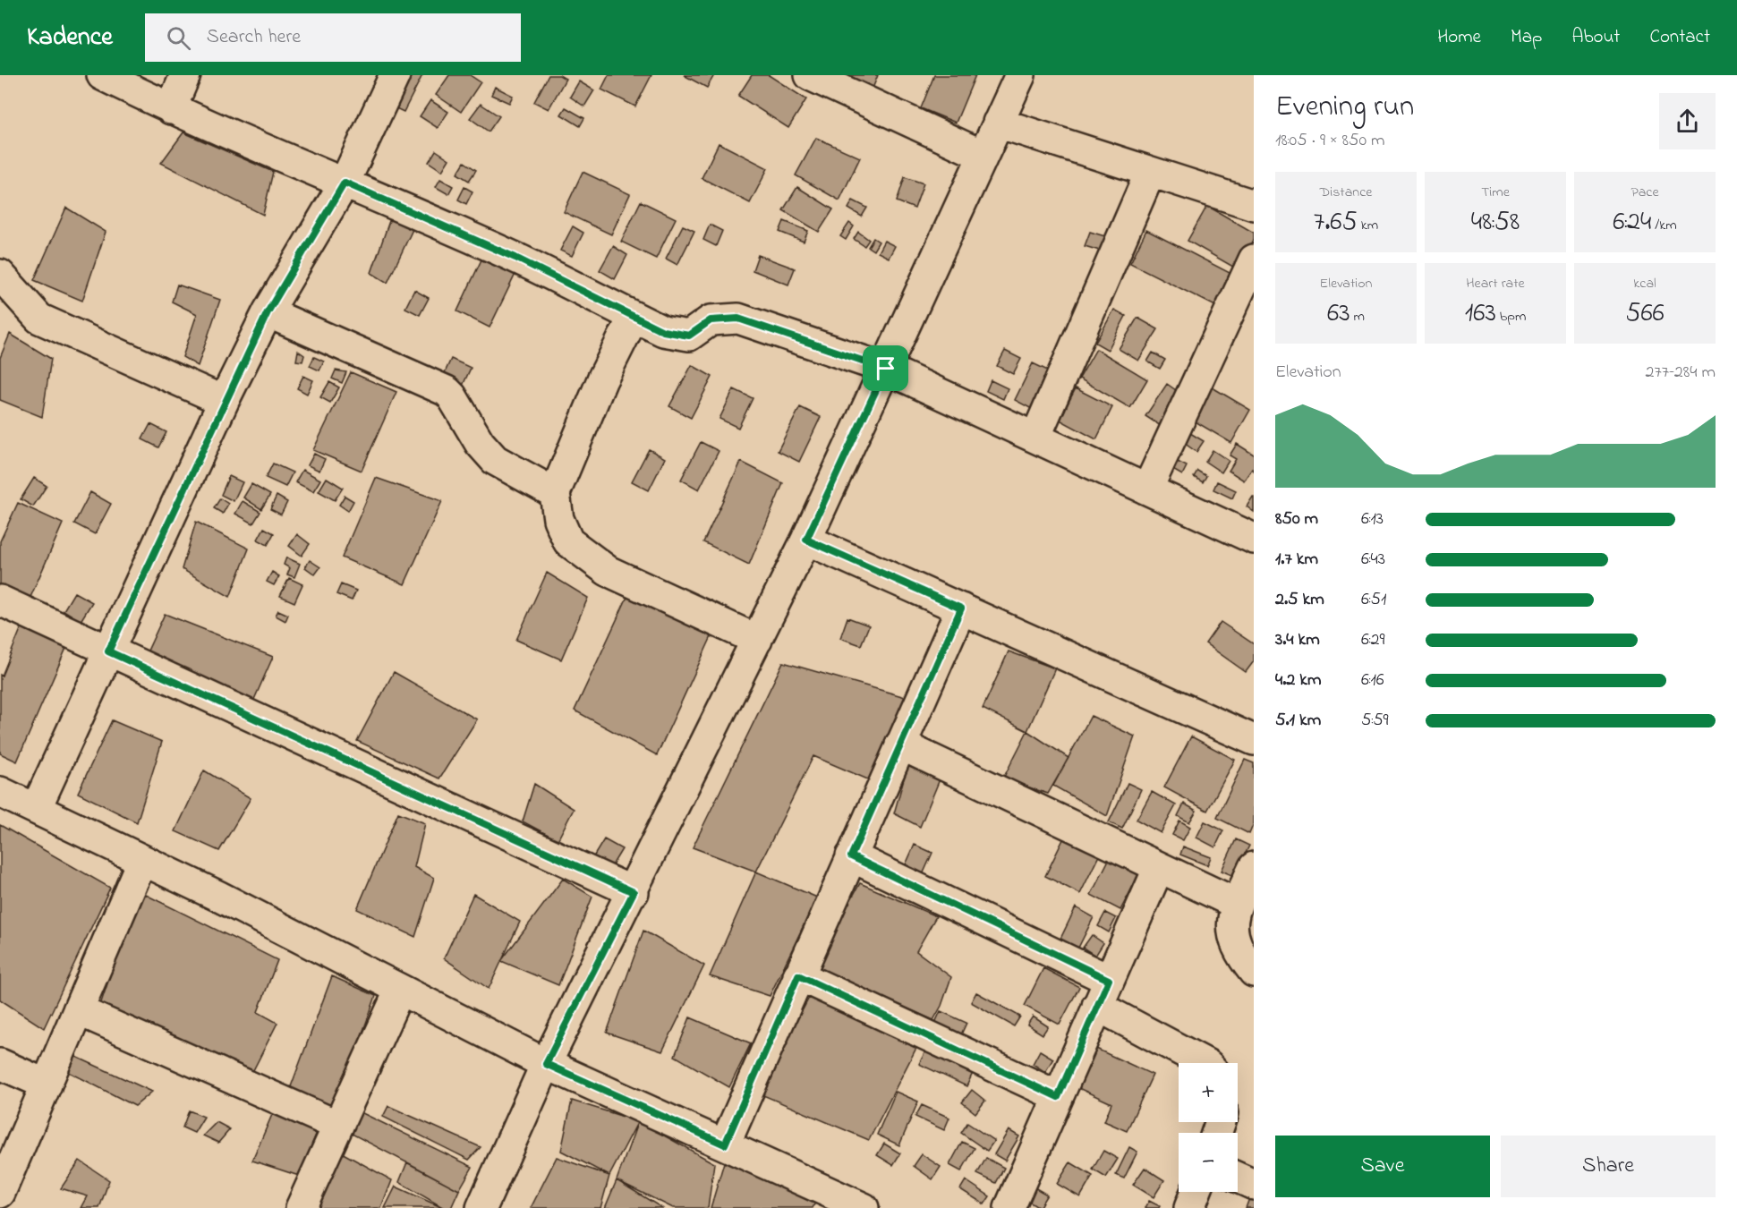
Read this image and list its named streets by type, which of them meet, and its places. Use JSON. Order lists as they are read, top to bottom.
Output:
{
  "page": {
    "header": "Kadence",
    "search": "Search here",
    "nav": [
      "Home",
      "Map",
      "About",
      "Contact"
    ],
    "heading": ["Evening run", "18:05 · 9 × 850 m"],
    "stats": [
      ["Distance", "7.65 km"],
      ["Time", "48:58"],
      ["Pace", "6:24 /km"],
      ["Elevation", "63 m"],
      ["Heart rate", "163 bpm"],
      ["kcal", "566"]
    ],
    "chart": ["Elevation", "277–284 m"],
    "list": [
      {
        "name": "850 m",
        "note": "6:13"
      },
      {
        "name": "1.7 km",
        "note": "6:43"
      },
      {
        "name": "2.5 km",
        "note": "6:51"
      },
      {
        "name": "3.4 km",
        "note": "6:29"
      },
      {
        "name": "4.2 km",
        "note": "6:16"
      },
      {
        "name": "5.1 km",
        "note": "5:59"
      }
    ],
    "map_buttons": ["+", "−"],
    "buttons": ["Save", "Share"]
  }
}
